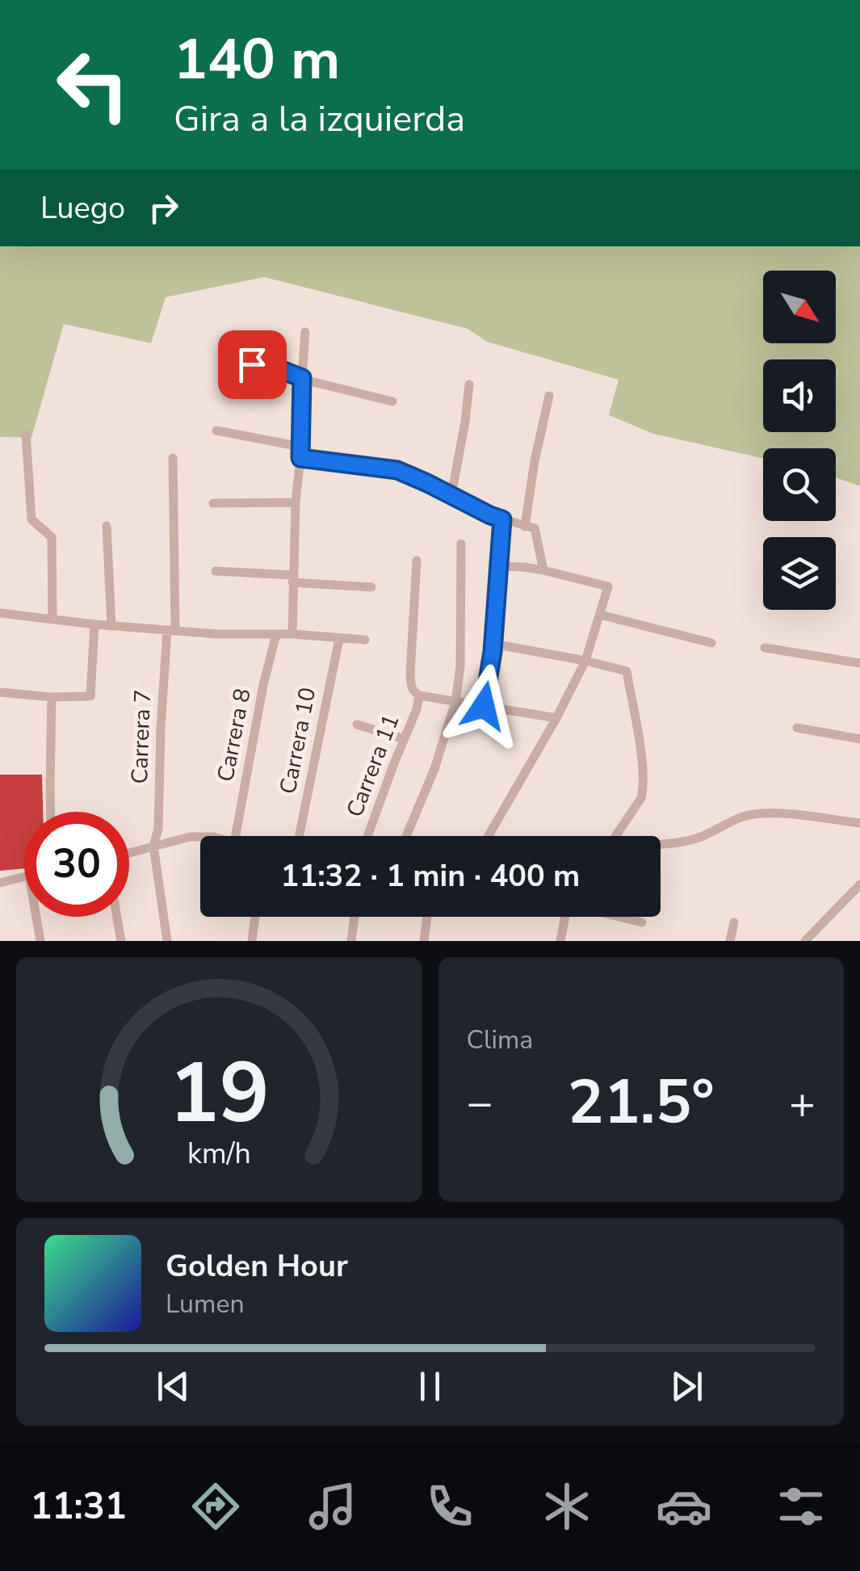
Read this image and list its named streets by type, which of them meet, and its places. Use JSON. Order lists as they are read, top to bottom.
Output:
{
  "streets": {
    "street": [
      "Carrera 8",
      "Carrera 7",
      "Carrera 10",
      "Carrera 11"
    ]
  },
  "north": "bottom right",
  "page": {
    "turn": ["140 m", "Gira a la izquierda"],
    "then": "Luego",
    "limit": "30",
    "trip": "11:32 · 1 min · 400 m",
    "tile": "Clima",
    "heat": ["−", "21.5°", "+"],
    "song": ["Golden Hour", "Lumen"],
    "tabs": "11:31",
    "gauge": ["19", "km/h"]
  }
}
